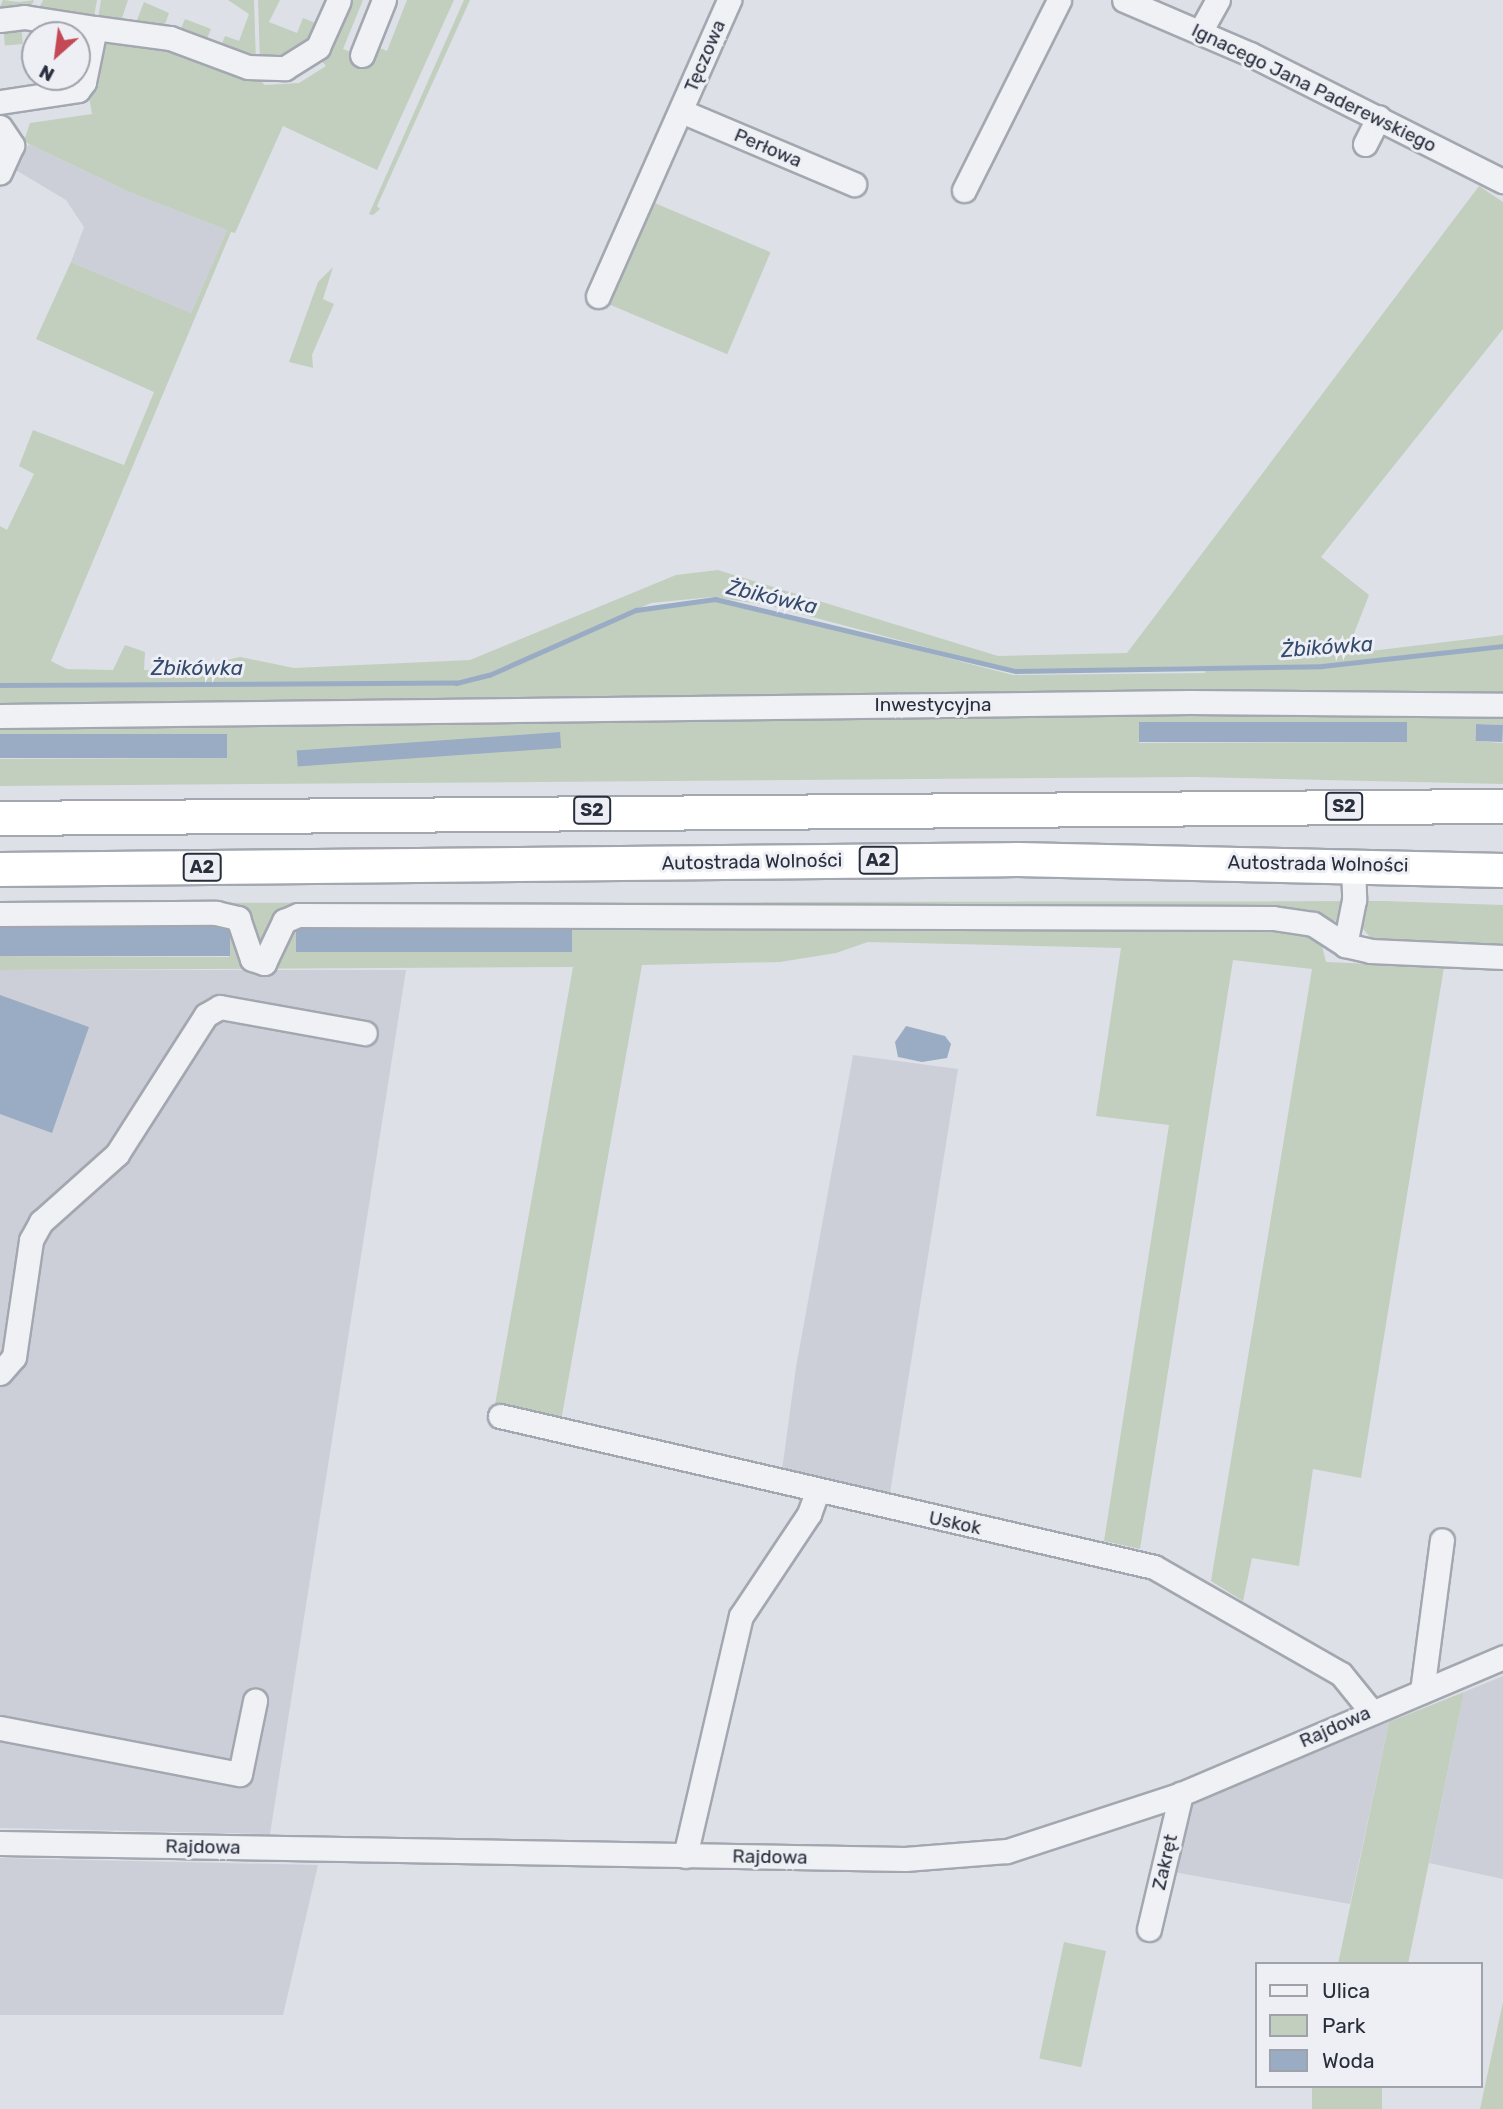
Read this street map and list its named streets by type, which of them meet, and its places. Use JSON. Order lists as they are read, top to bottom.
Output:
{
  "streets": {
    "highway": ["S2", "A2", "Autostrada Wolności"],
    "street": [
      "Tęczowa",
      "Ignacego Jana Paderewskiego",
      "Perłowa",
      "Inwestycyjna",
      "Uskok",
      "Rajdowa",
      "Zakręt"
    ]
  },
  "crossings": [
    ["Tęczowa", "Perłowa"],
    ["Uskok", "Rajdowa"],
    ["Rajdowa", "Zakręt"]
  ],
  "water": ["Żbikówka"],
  "legend": ["Ulica", "Park", "Woda"],
  "north": "bottom left"
}
